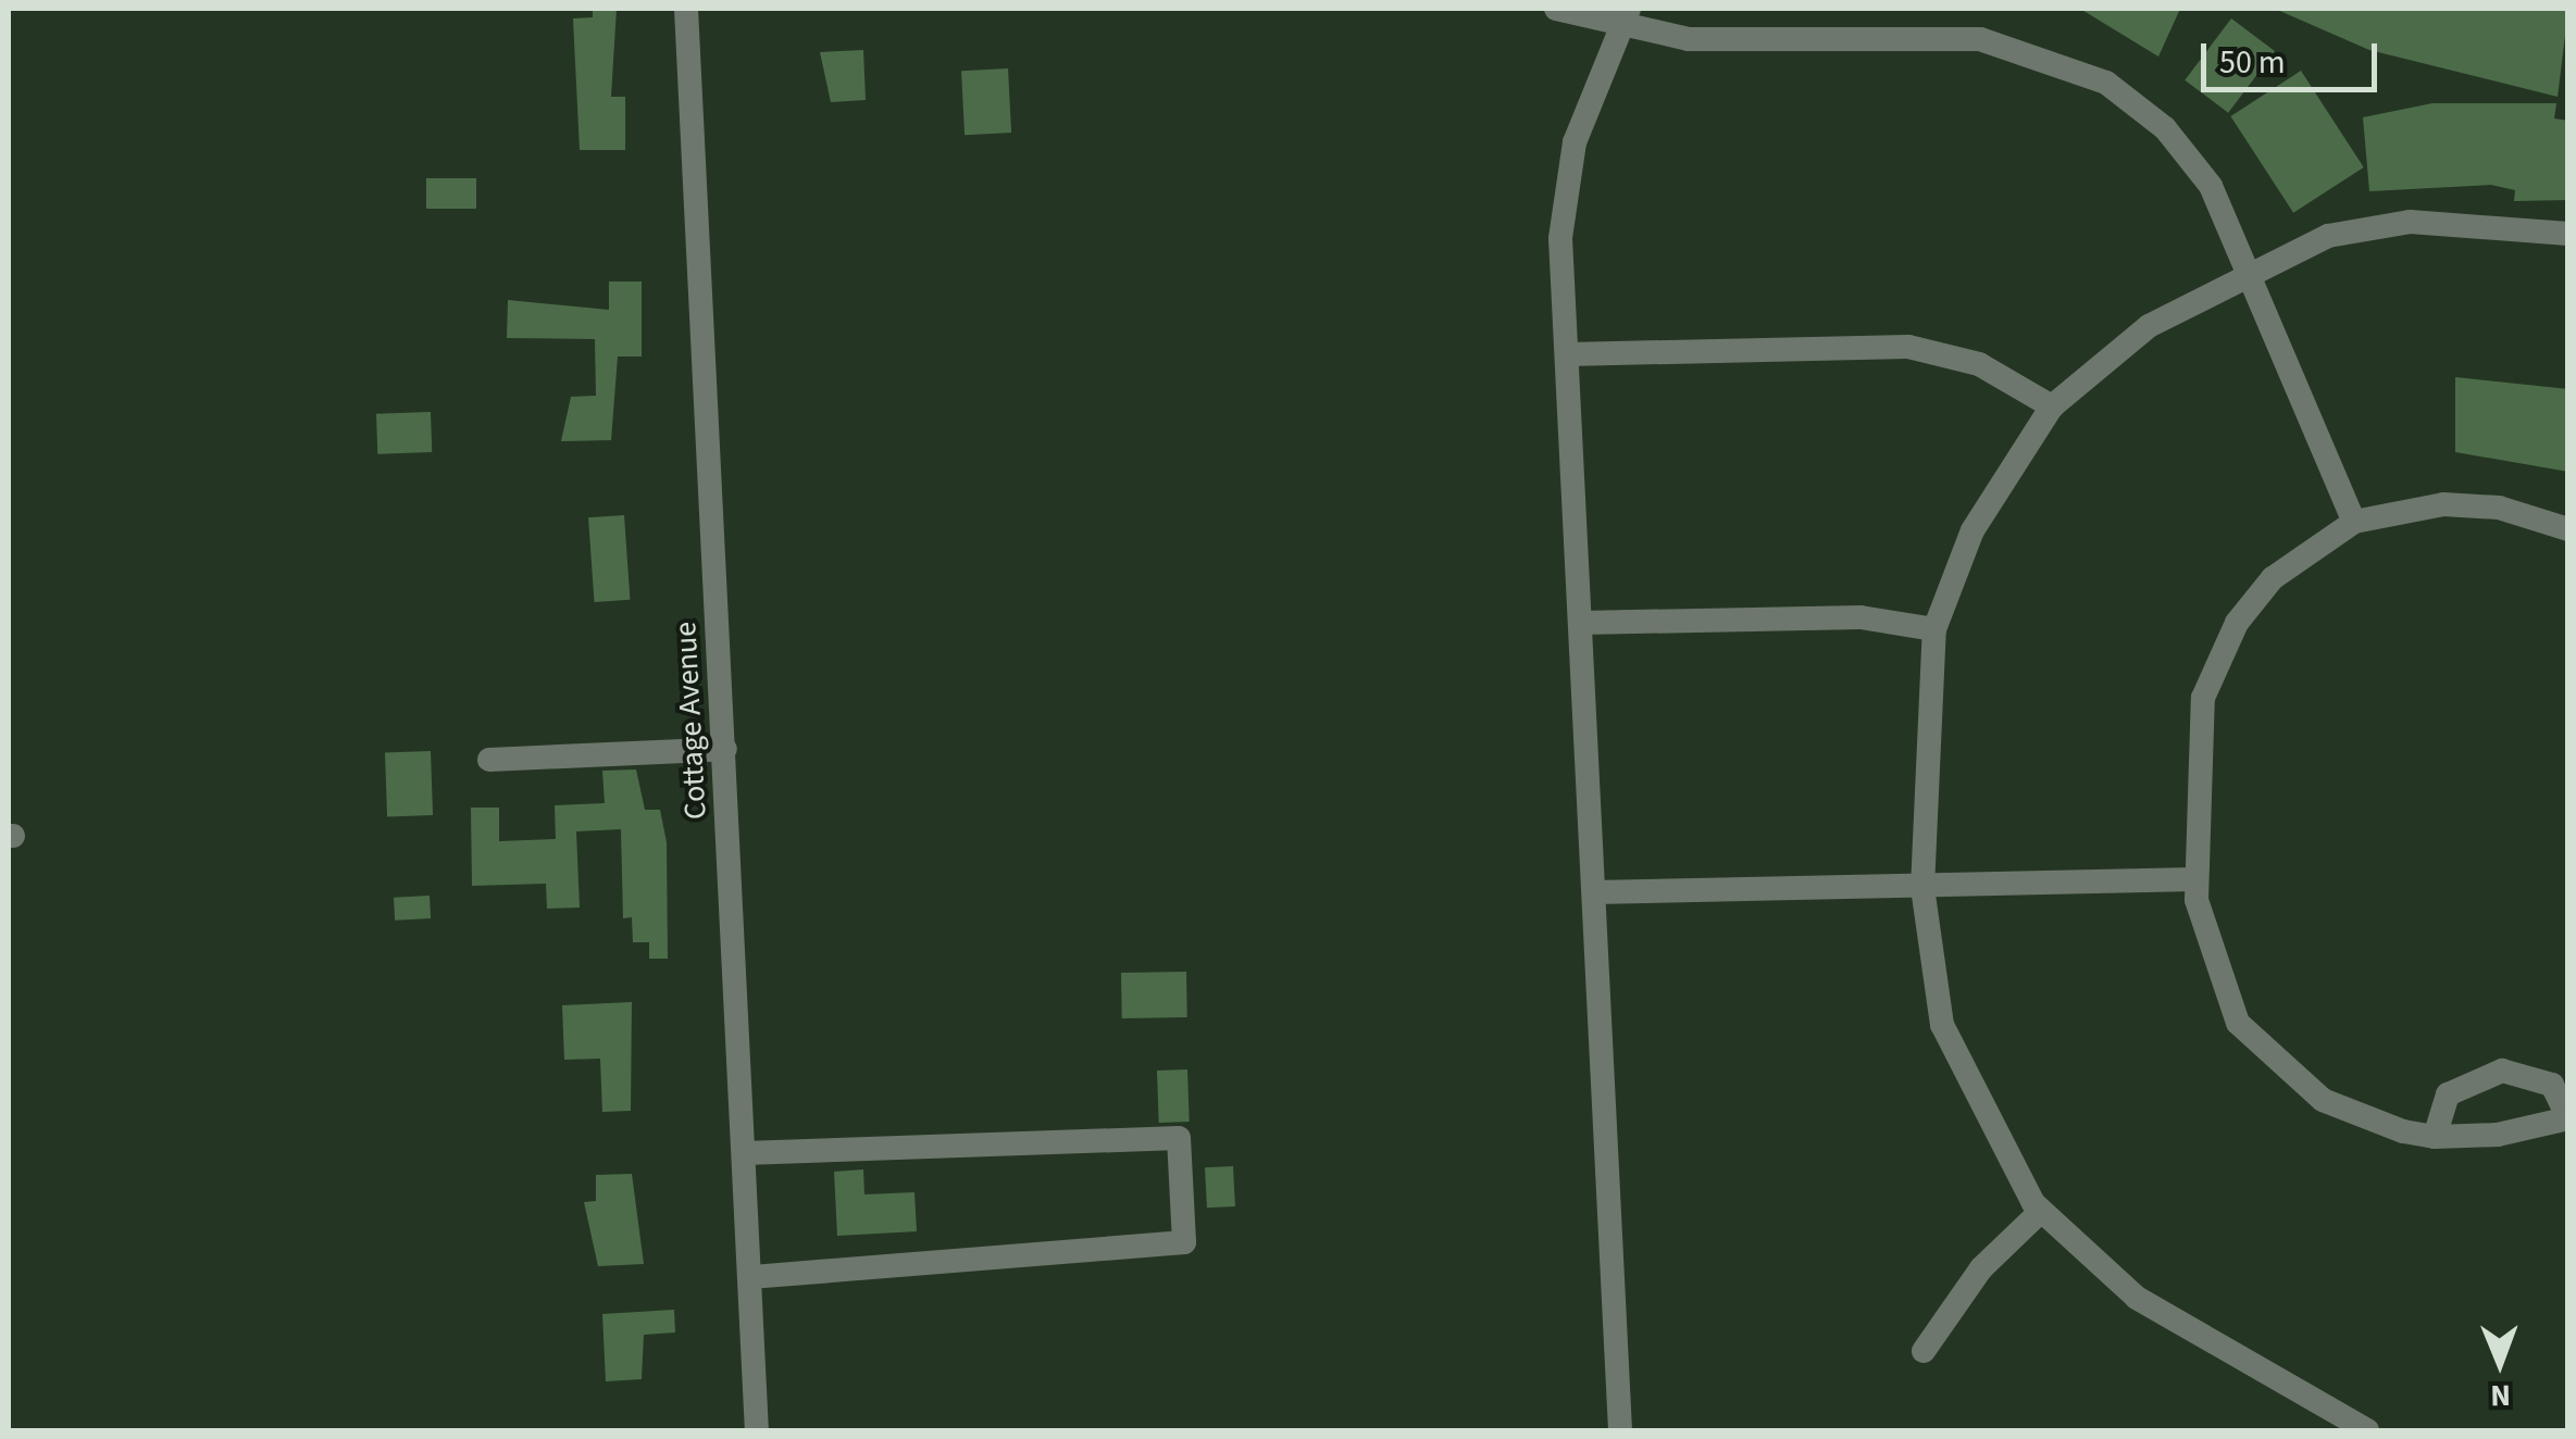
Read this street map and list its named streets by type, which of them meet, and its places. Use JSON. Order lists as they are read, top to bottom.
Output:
{
  "streets": {
    "street": ["Cottage Avenue"]
  },
  "scale_bar": "50 m",
  "north": "bottom"
}
